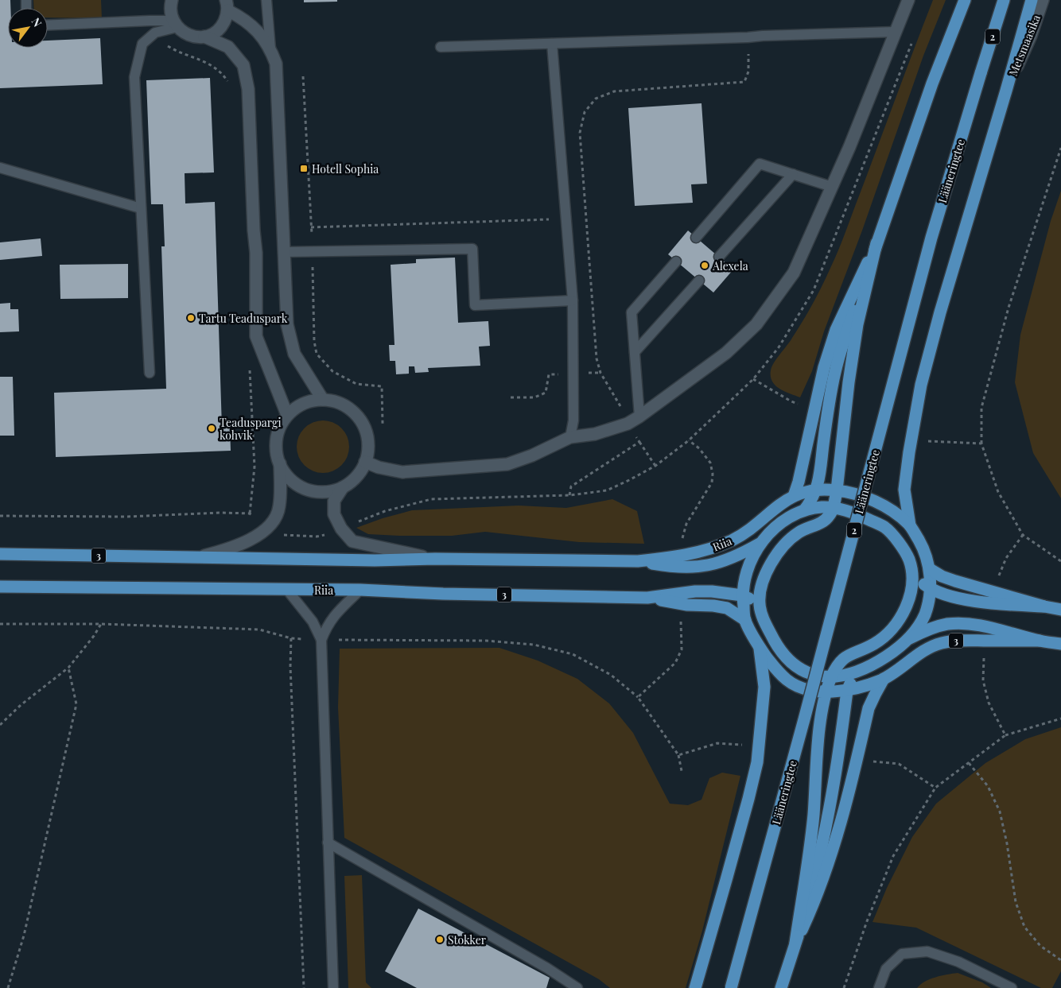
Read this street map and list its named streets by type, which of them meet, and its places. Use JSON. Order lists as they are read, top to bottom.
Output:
{
  "streets": {
    "highway": [
      "2",
      "Lääneringtee",
      "Riia",
      "3"
    ],
    "street": ["Metsmaasika"]
  },
  "places": {
    "transit": ["Hotell Sophia"],
    "other": [
      "Alexela",
      "Tartu Teaduspark",
      "Teaduspargi kohvik",
      "Stokker"
    ]
  },
  "north": "top right"
}
